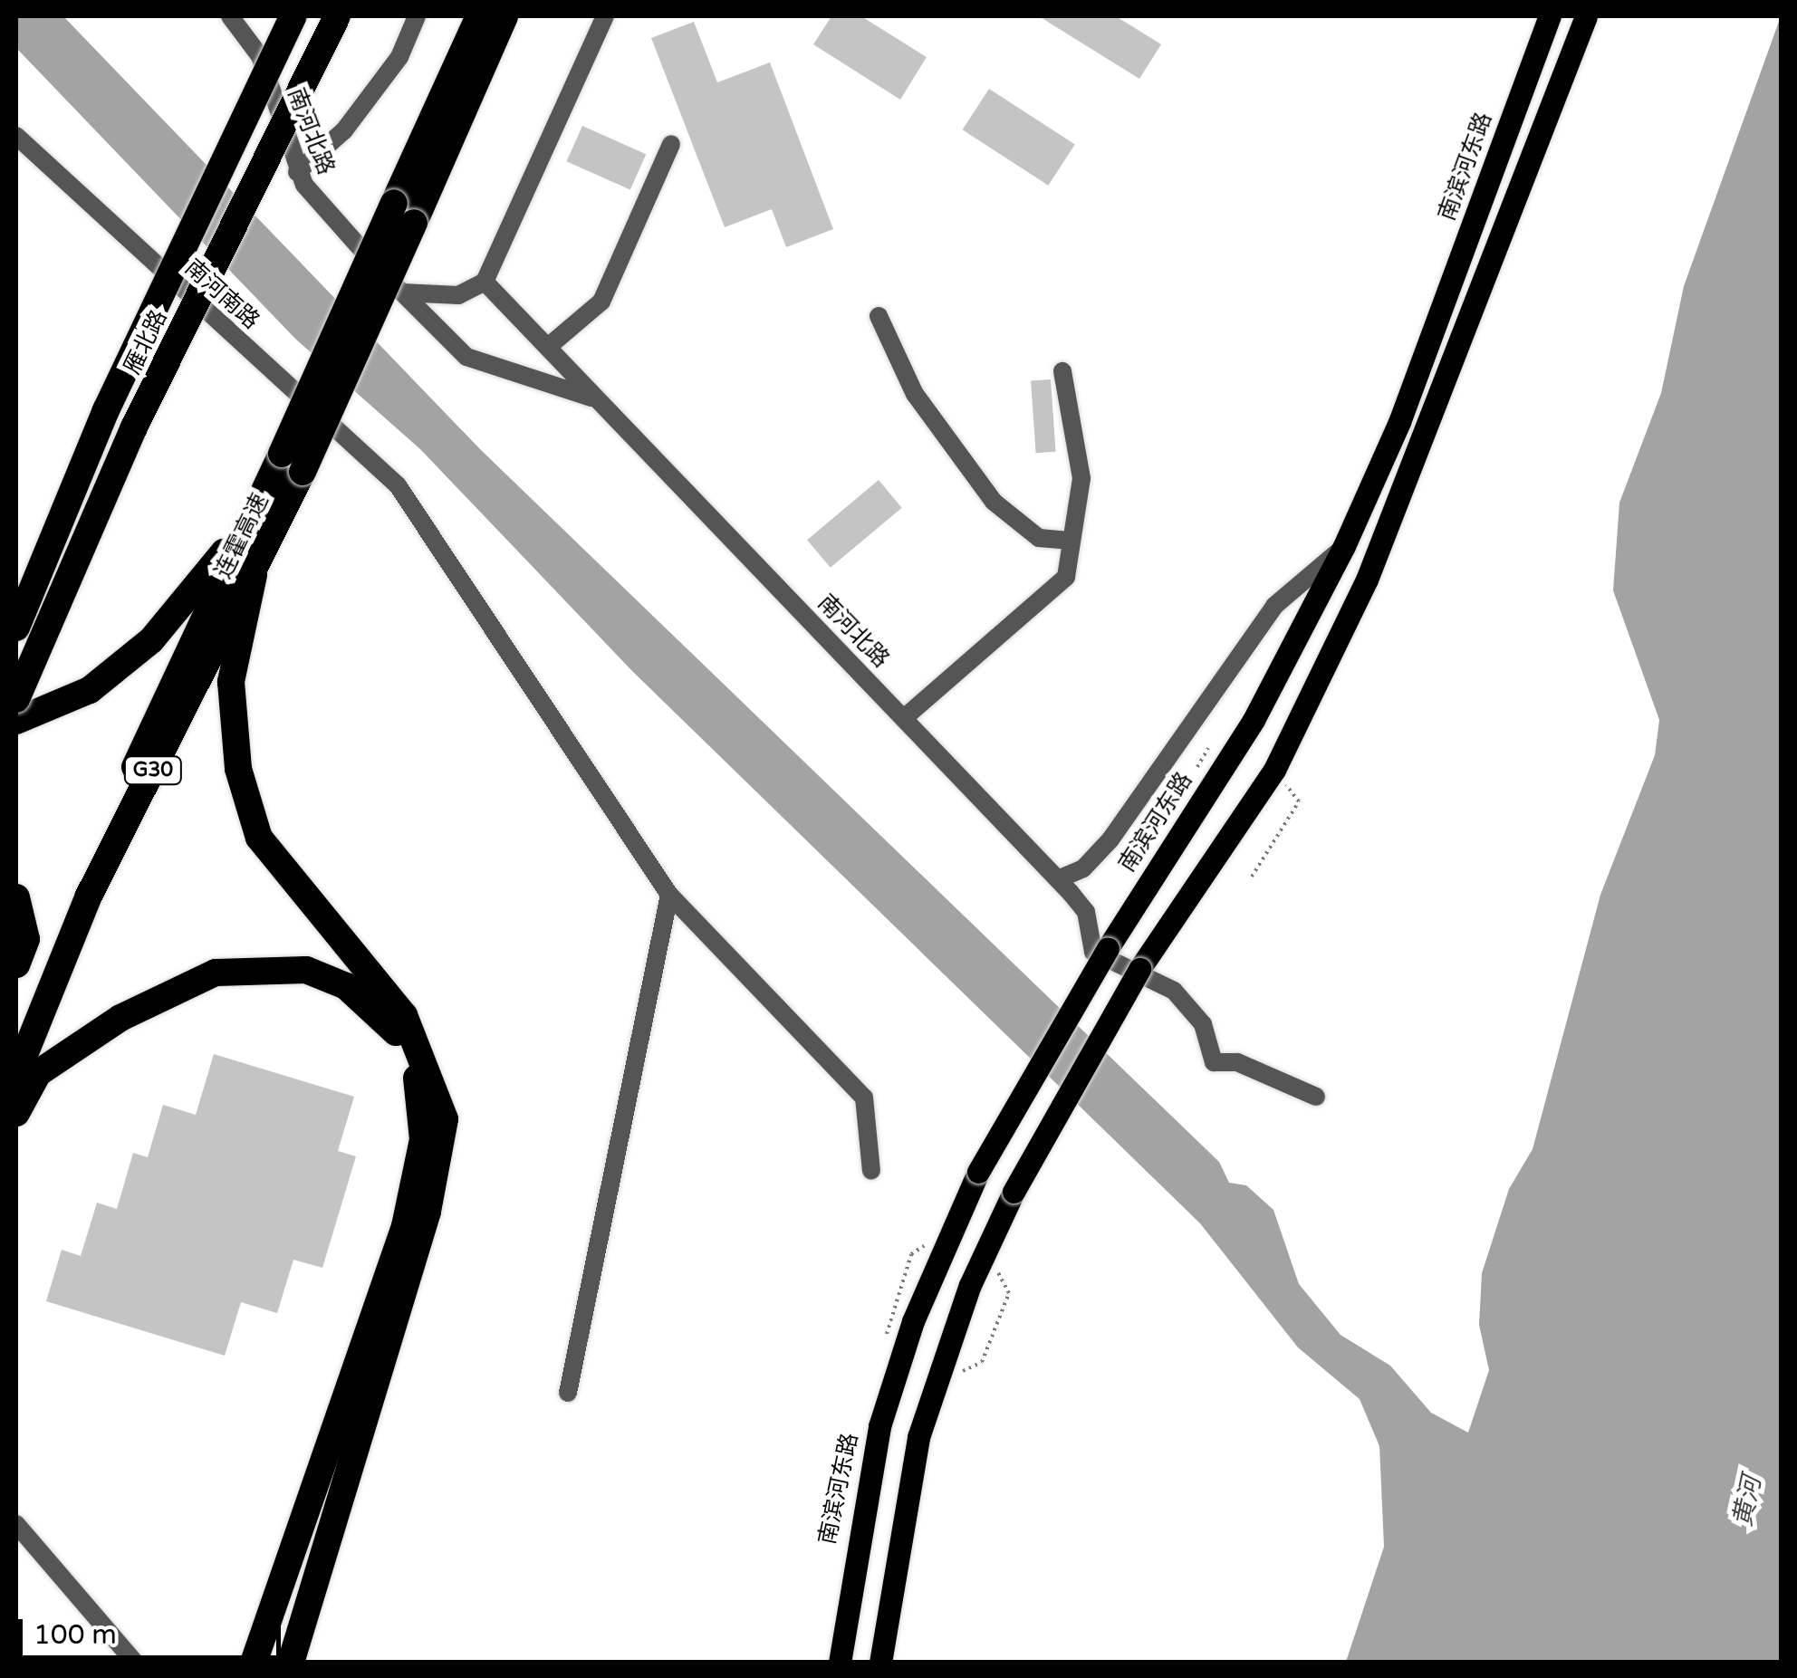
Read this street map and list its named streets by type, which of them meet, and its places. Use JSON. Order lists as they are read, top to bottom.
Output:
{
  "streets": {
    "highway": ["雁北路", "连霍高速", "G30"],
    "main road": ["南滨河东路"],
    "street": ["南河北路", "南河南路"]
  },
  "water": ["黄河"],
  "scale_bar": "100 m"
}
